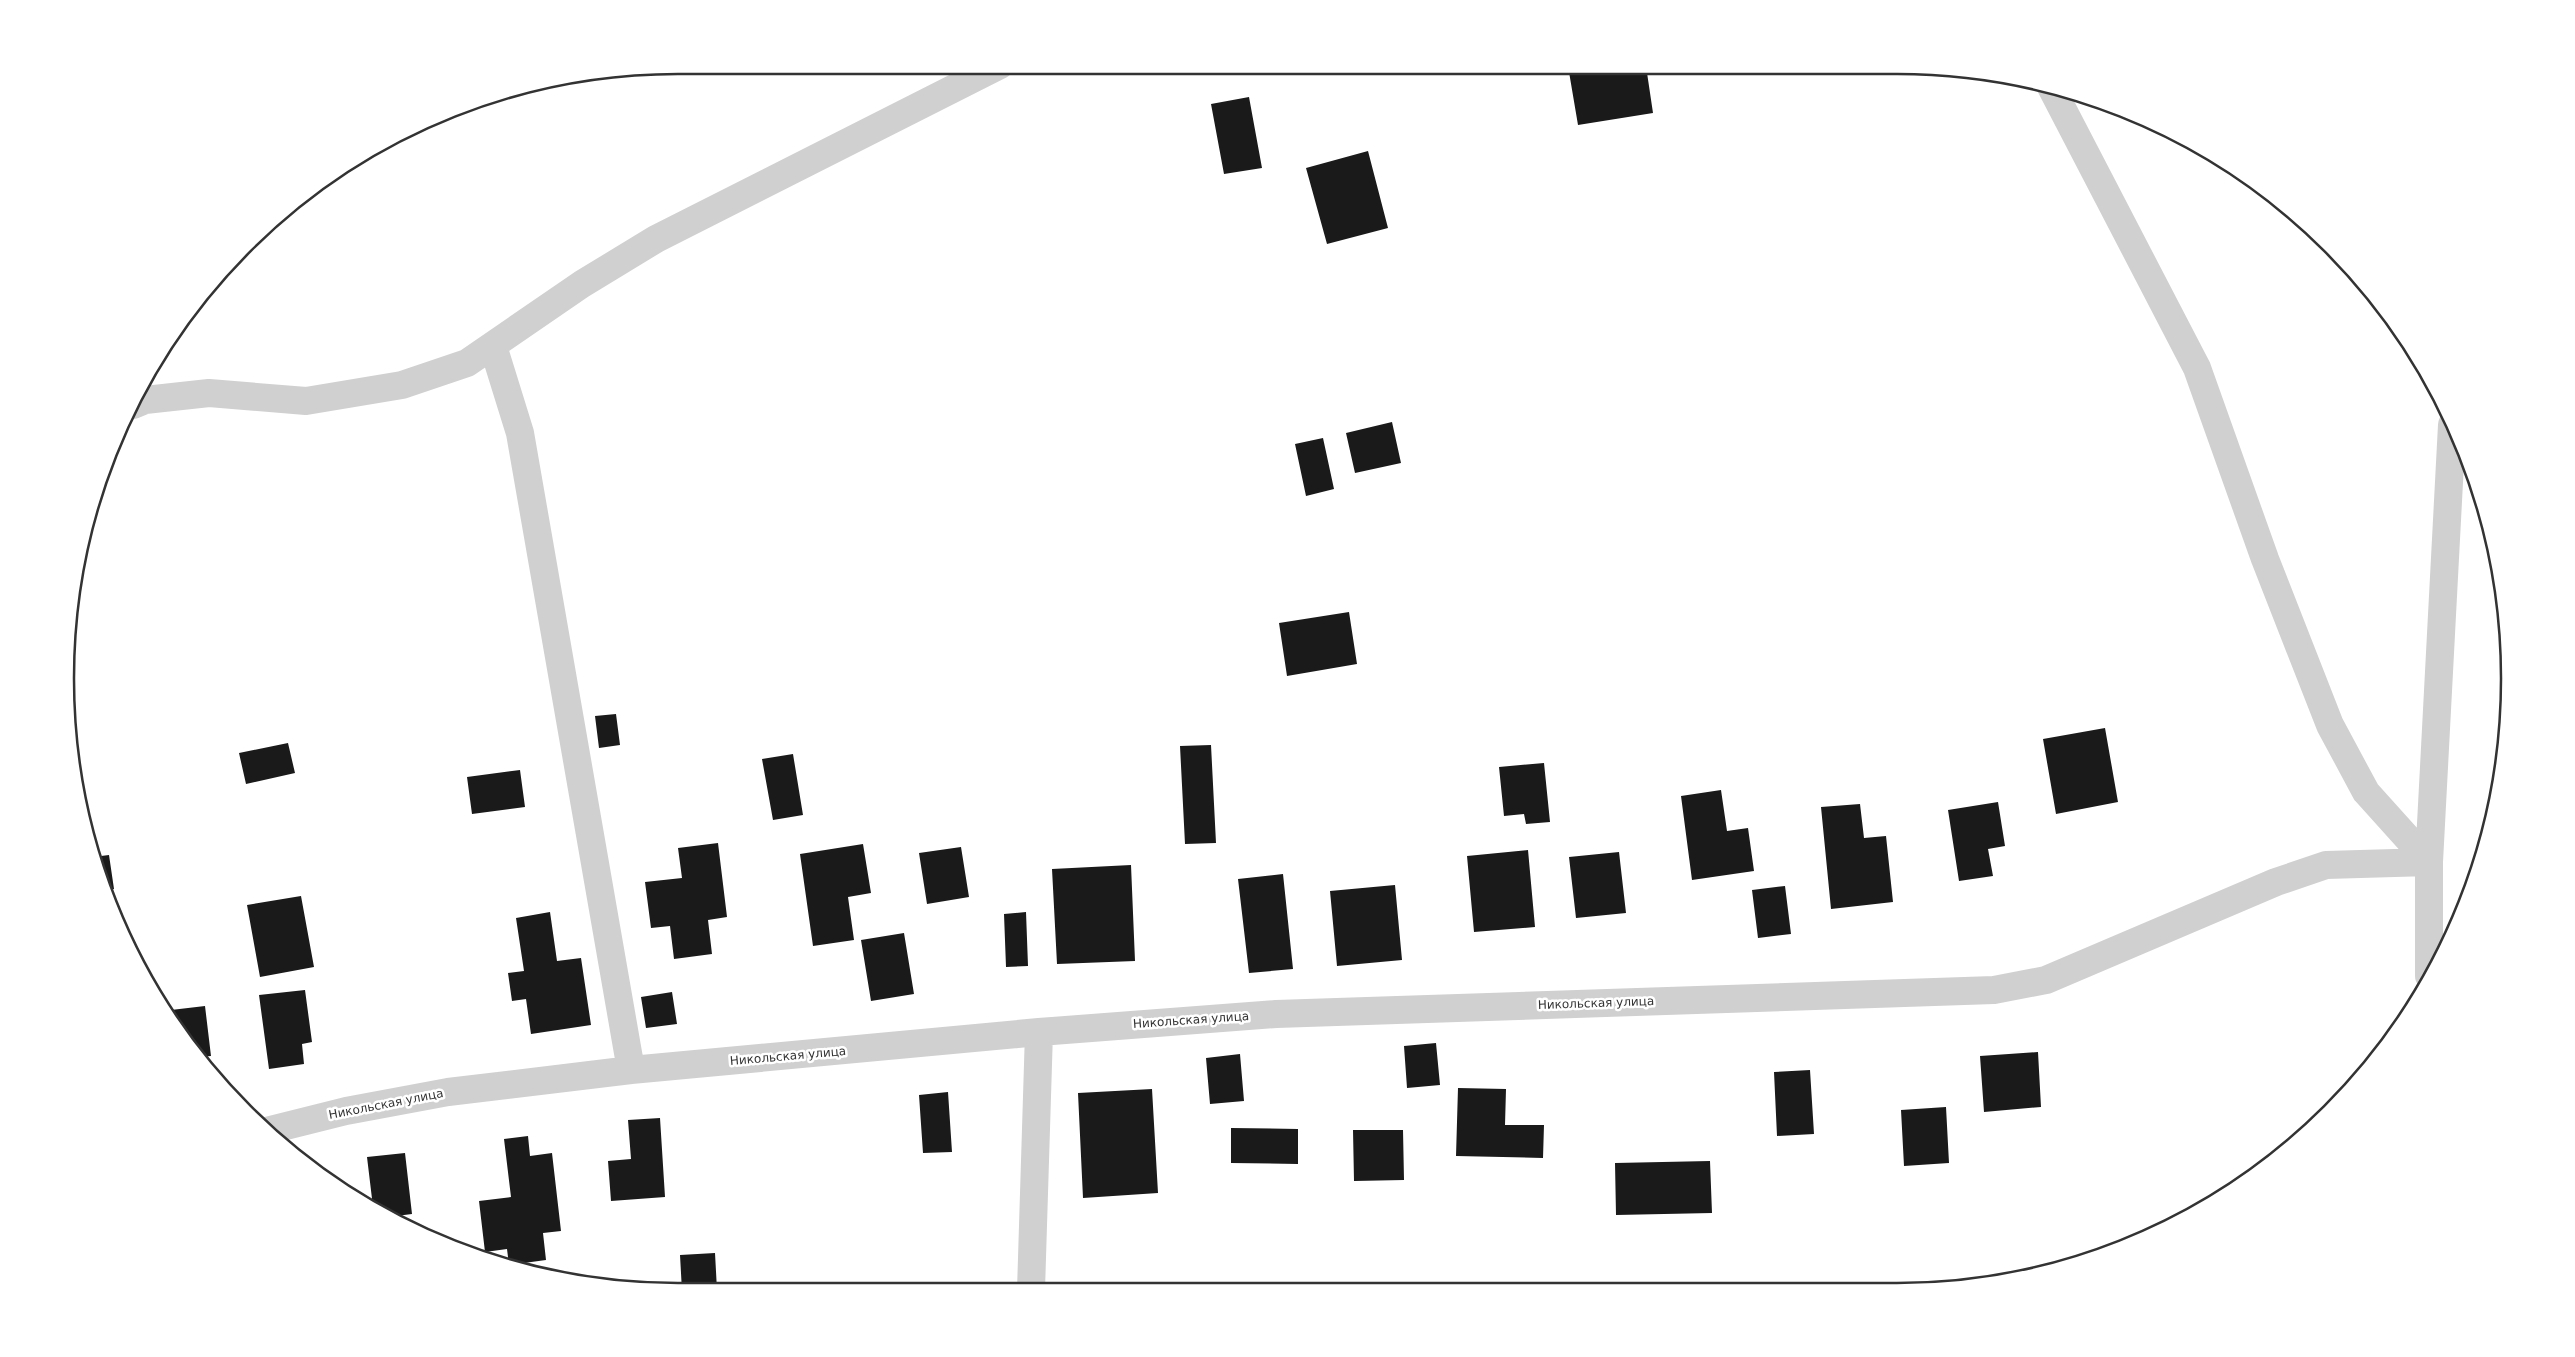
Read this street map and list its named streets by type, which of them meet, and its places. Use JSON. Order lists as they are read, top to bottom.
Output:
{
  "streets": {
    "street": ["Никольская улица"]
  }
}
